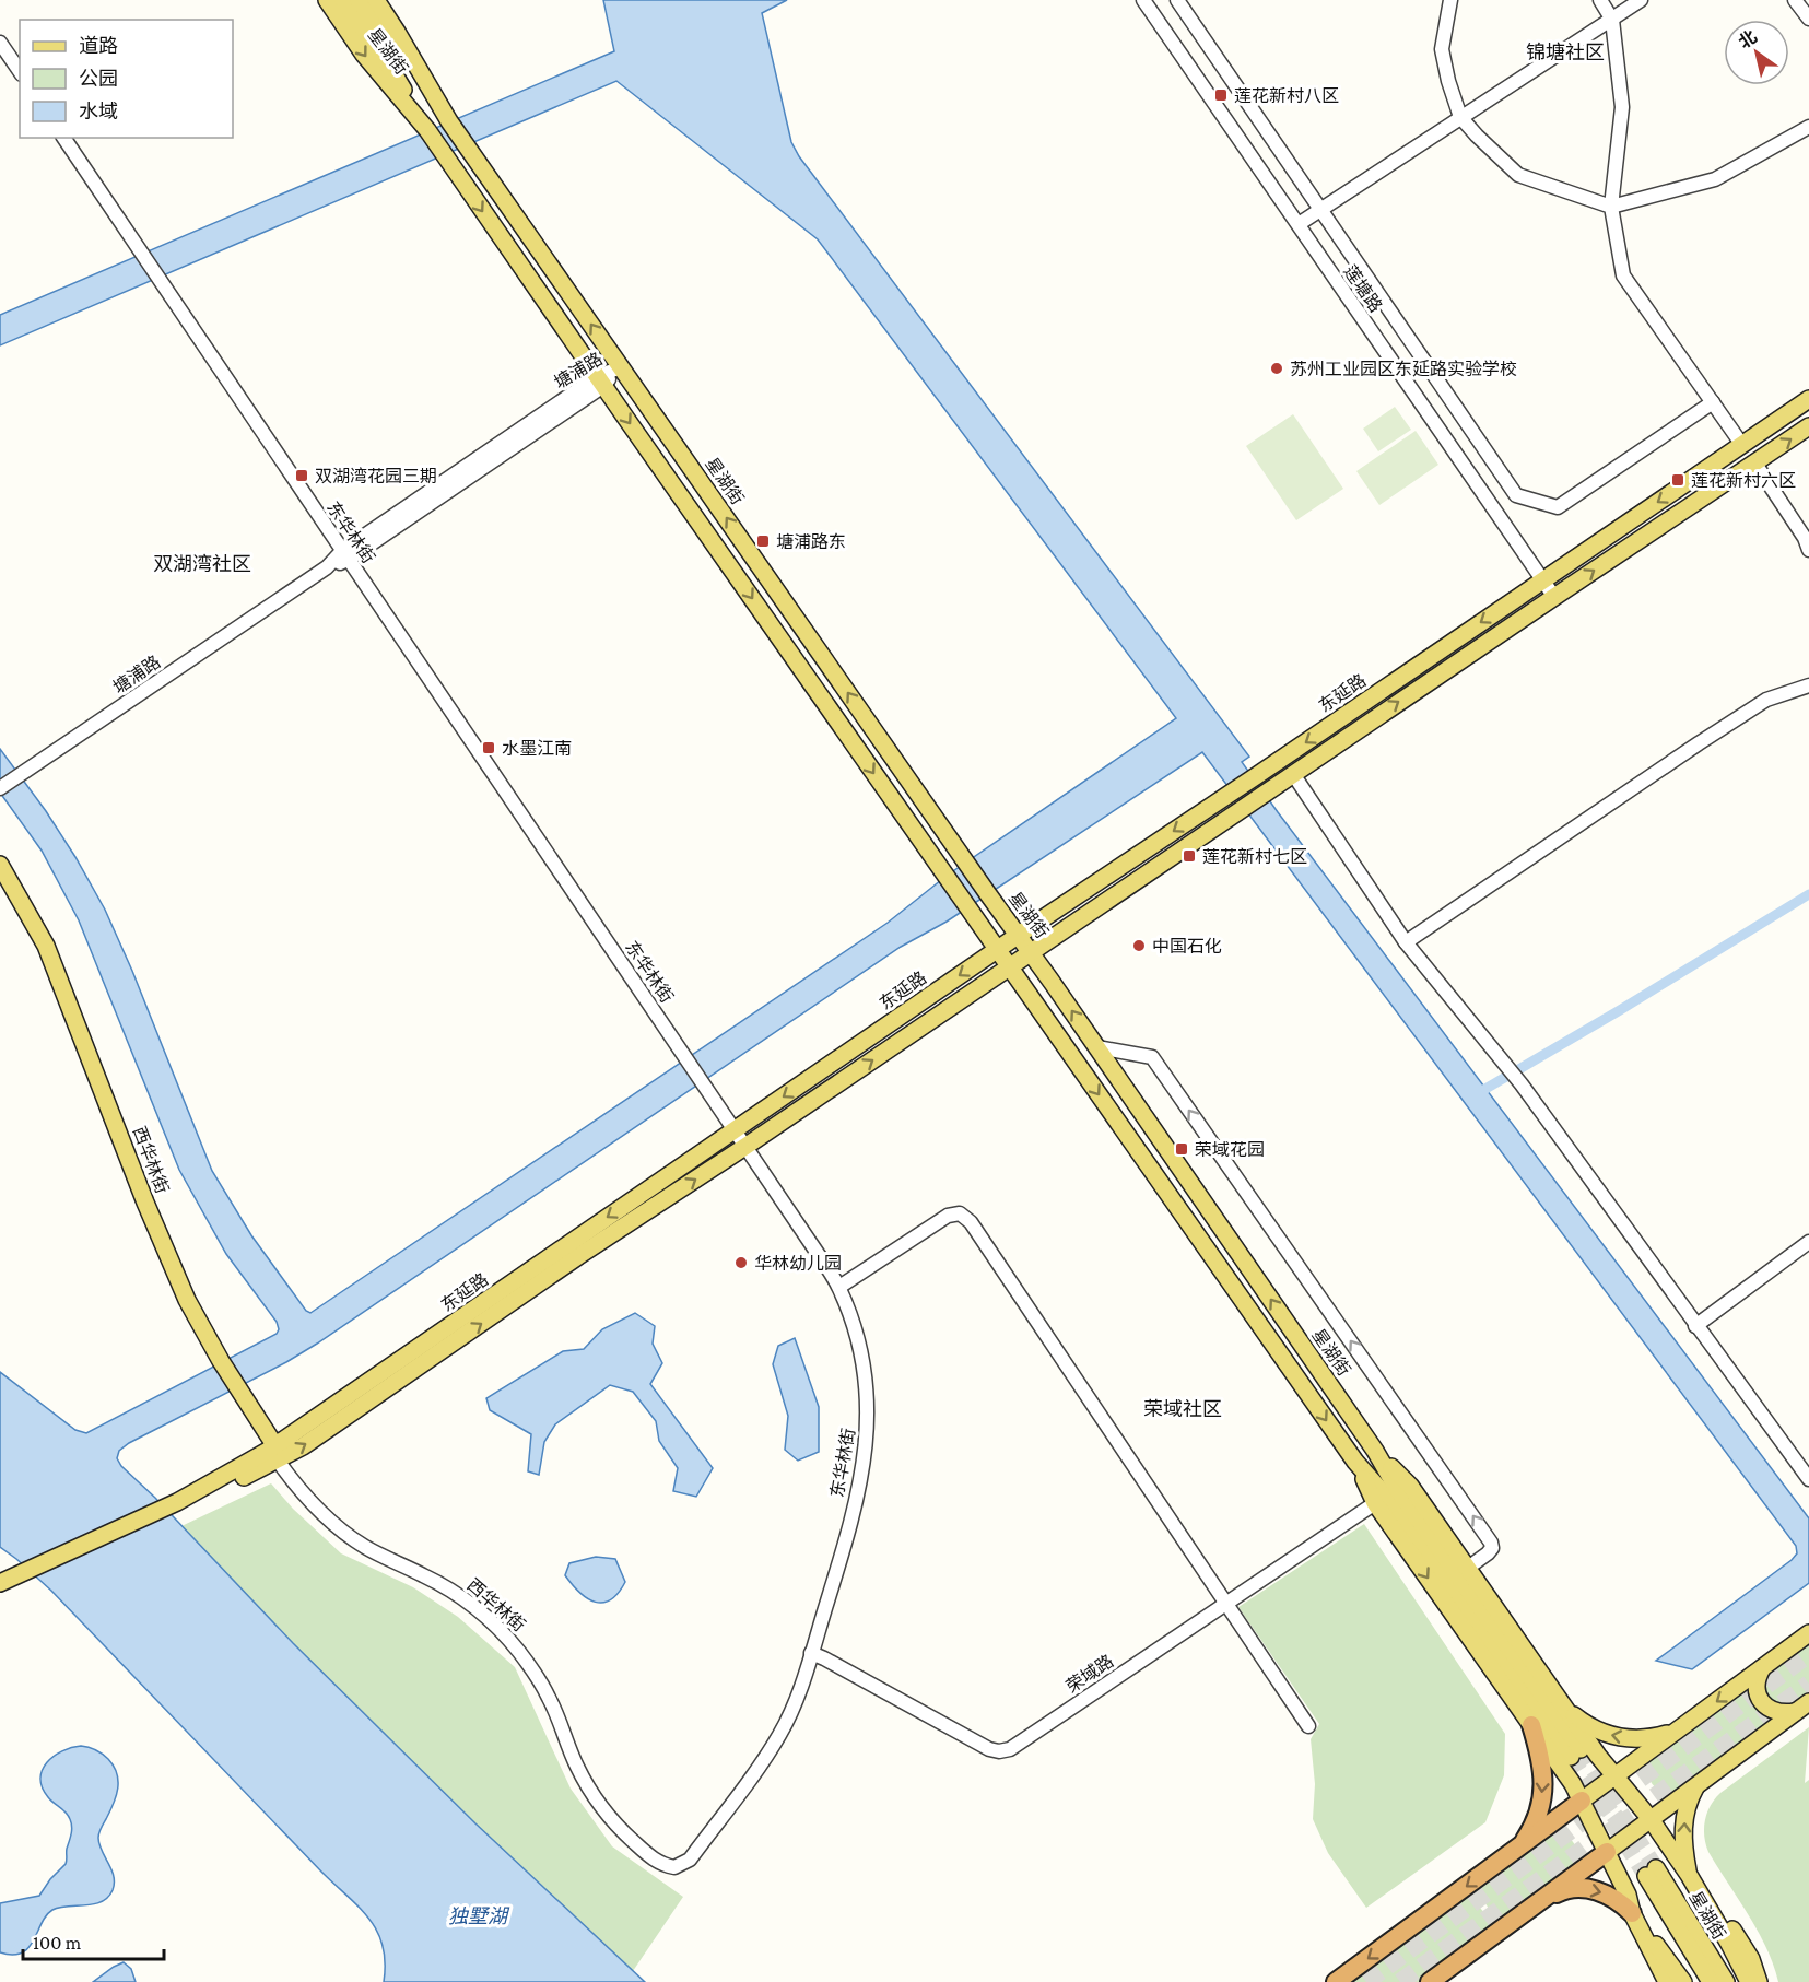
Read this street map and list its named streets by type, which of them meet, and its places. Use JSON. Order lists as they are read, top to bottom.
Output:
{
  "streets": {
    "main road": ["星湖街", "东延路", "西华林街"],
    "street": [
      "莲塘路",
      "塘浦路",
      "东华林街",
      "荣域路"
    ]
  },
  "crossings": [
    ["星湖街", "塘浦路"],
    ["星湖街", "东延路"],
    ["莲塘路", "东延路"],
    ["塘浦路", "东华林街"],
    ["东华林街", "东延路"],
    ["东华林街", "西华林街"],
    ["东华林街", "荣域路"],
    ["东延路", "西华林街"]
  ],
  "districts": ["锦塘社区", "双湖湾社区", "荣域社区"],
  "water": ["独墅湖"],
  "places": {
    "transit": [
      "莲花新村八区",
      "双湖湾花园三期",
      "莲花新村六区",
      "塘浦路东",
      "水墨江南",
      "莲花新村七区",
      "荣域花园"
    ],
    "other": ["苏州工业园区东延路实验学校", "中国石化", "华林幼儿园"]
  },
  "legend": ["道路", "公园", "水域"],
  "scale_bar": "100 m",
  "north": "top left"
}
